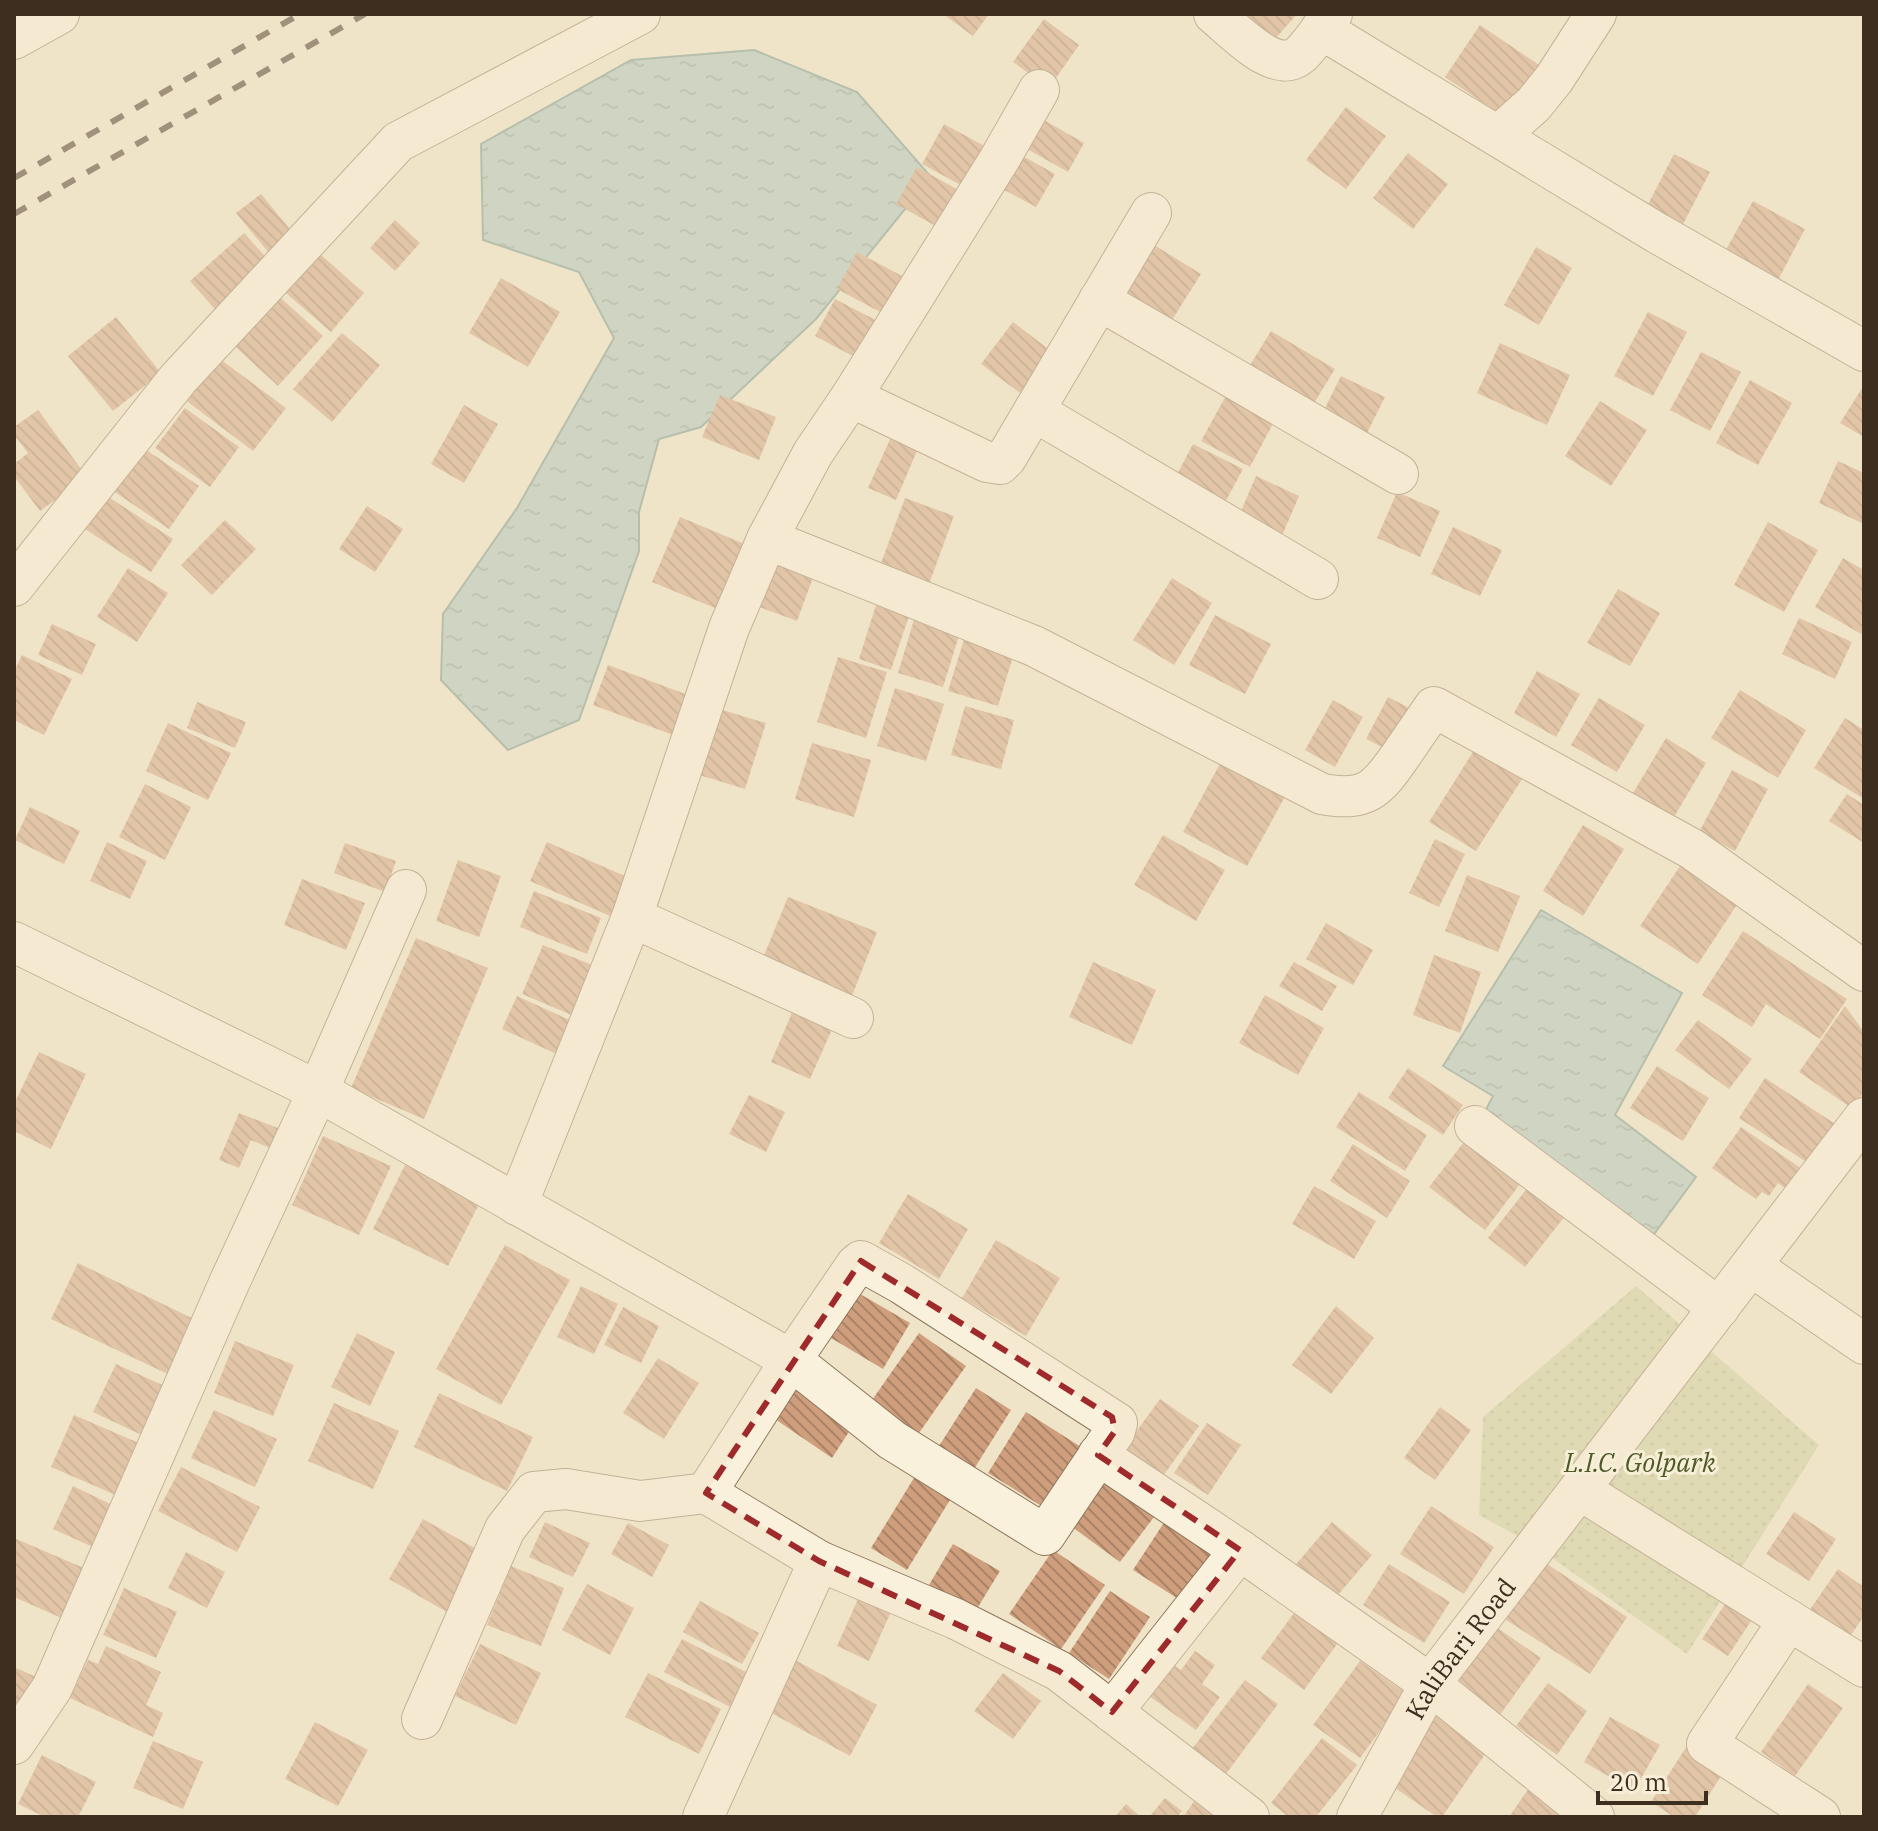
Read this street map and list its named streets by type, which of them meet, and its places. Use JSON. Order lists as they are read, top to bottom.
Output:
{
  "streets": {
    "street": ["KaliBari Road"]
  },
  "parks": ["L.I.C. Golpark"],
  "scale_bar": "20 m"
}
